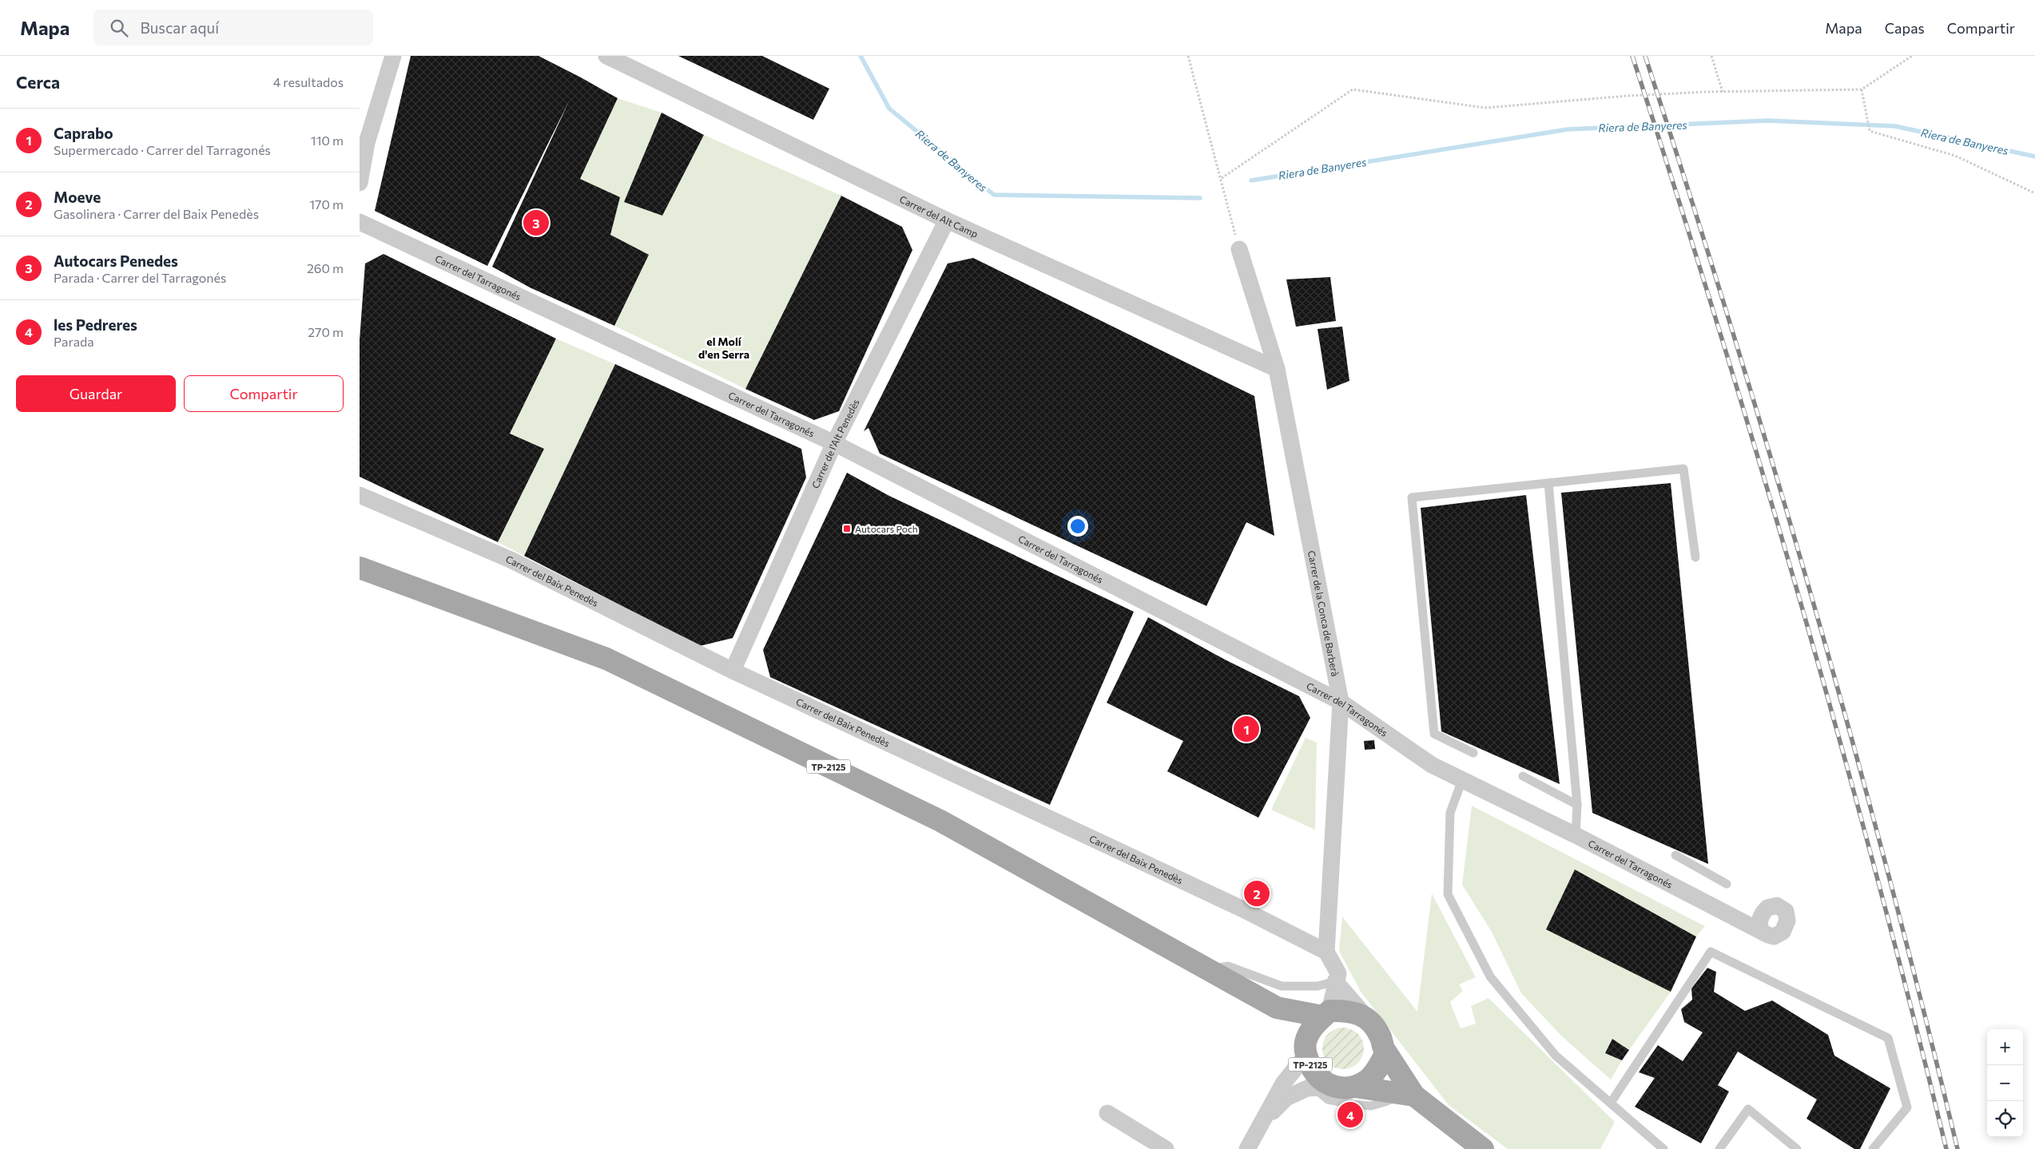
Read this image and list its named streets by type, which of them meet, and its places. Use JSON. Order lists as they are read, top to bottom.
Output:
{
  "streets": {
    "main road": ["TP-2125"],
    "street": [
      "Carrer del Alt Camp",
      "Carrer del Tarragonés",
      "Carrer de l'Alt Penedès",
      "Carrer del Baix Penedès",
      "Carrer de la Conca de Barberà"
    ]
  },
  "crossings": [
    ["Carrer del Alt Camp", "Carrer de l'Alt Penedès"],
    ["Carrer del Alt Camp", "Carrer de la Conca de Barberà"],
    ["Carrer del Tarragonés", "Carrer de l'Alt Penedès"],
    ["Carrer del Tarragonés", "Carrer de la Conca de Barberà"],
    ["Carrer de l'Alt Penedès", "Carrer del Baix Penedès"],
    ["Carrer del Baix Penedès", "Carrer de la Conca de Barberà"]
  ],
  "districts": ["el Molí d'en Serra"],
  "water": ["Riera de Banyeres"],
  "places": {
    "transit": ["Autocars Poch"]
  },
  "page": {
    "header": "Mapa",
    "search": "Buscar aquí",
    "nav": ["Mapa", "Capas", "Compartir"],
    "heading": ["Cerca", "4 resultados"],
    "list": [
      {
        "mark": "1",
        "name": "Caprabo",
        "note": "Supermercado · Carrer del Tarragonés",
        "value": "110 m"
      },
      {
        "mark": "2",
        "name": "Moeve",
        "note": "Gasolinera · Carrer del Baix Penedès",
        "value": "170 m"
      },
      {
        "mark": "3",
        "name": "Autocars Penedes",
        "note": "Parada · Carrer del Tarragonés",
        "value": "260 m"
      },
      {
        "mark": "4",
        "name": "les Pedreres",
        "note": "Parada",
        "value": "270 m"
      }
    ],
    "pins": [
      "3",
      "1",
      "2",
      "4"
    ],
    "buttons": ["Guardar", "Compartir"],
    "map_buttons": ["+", "−"]
  }
}
